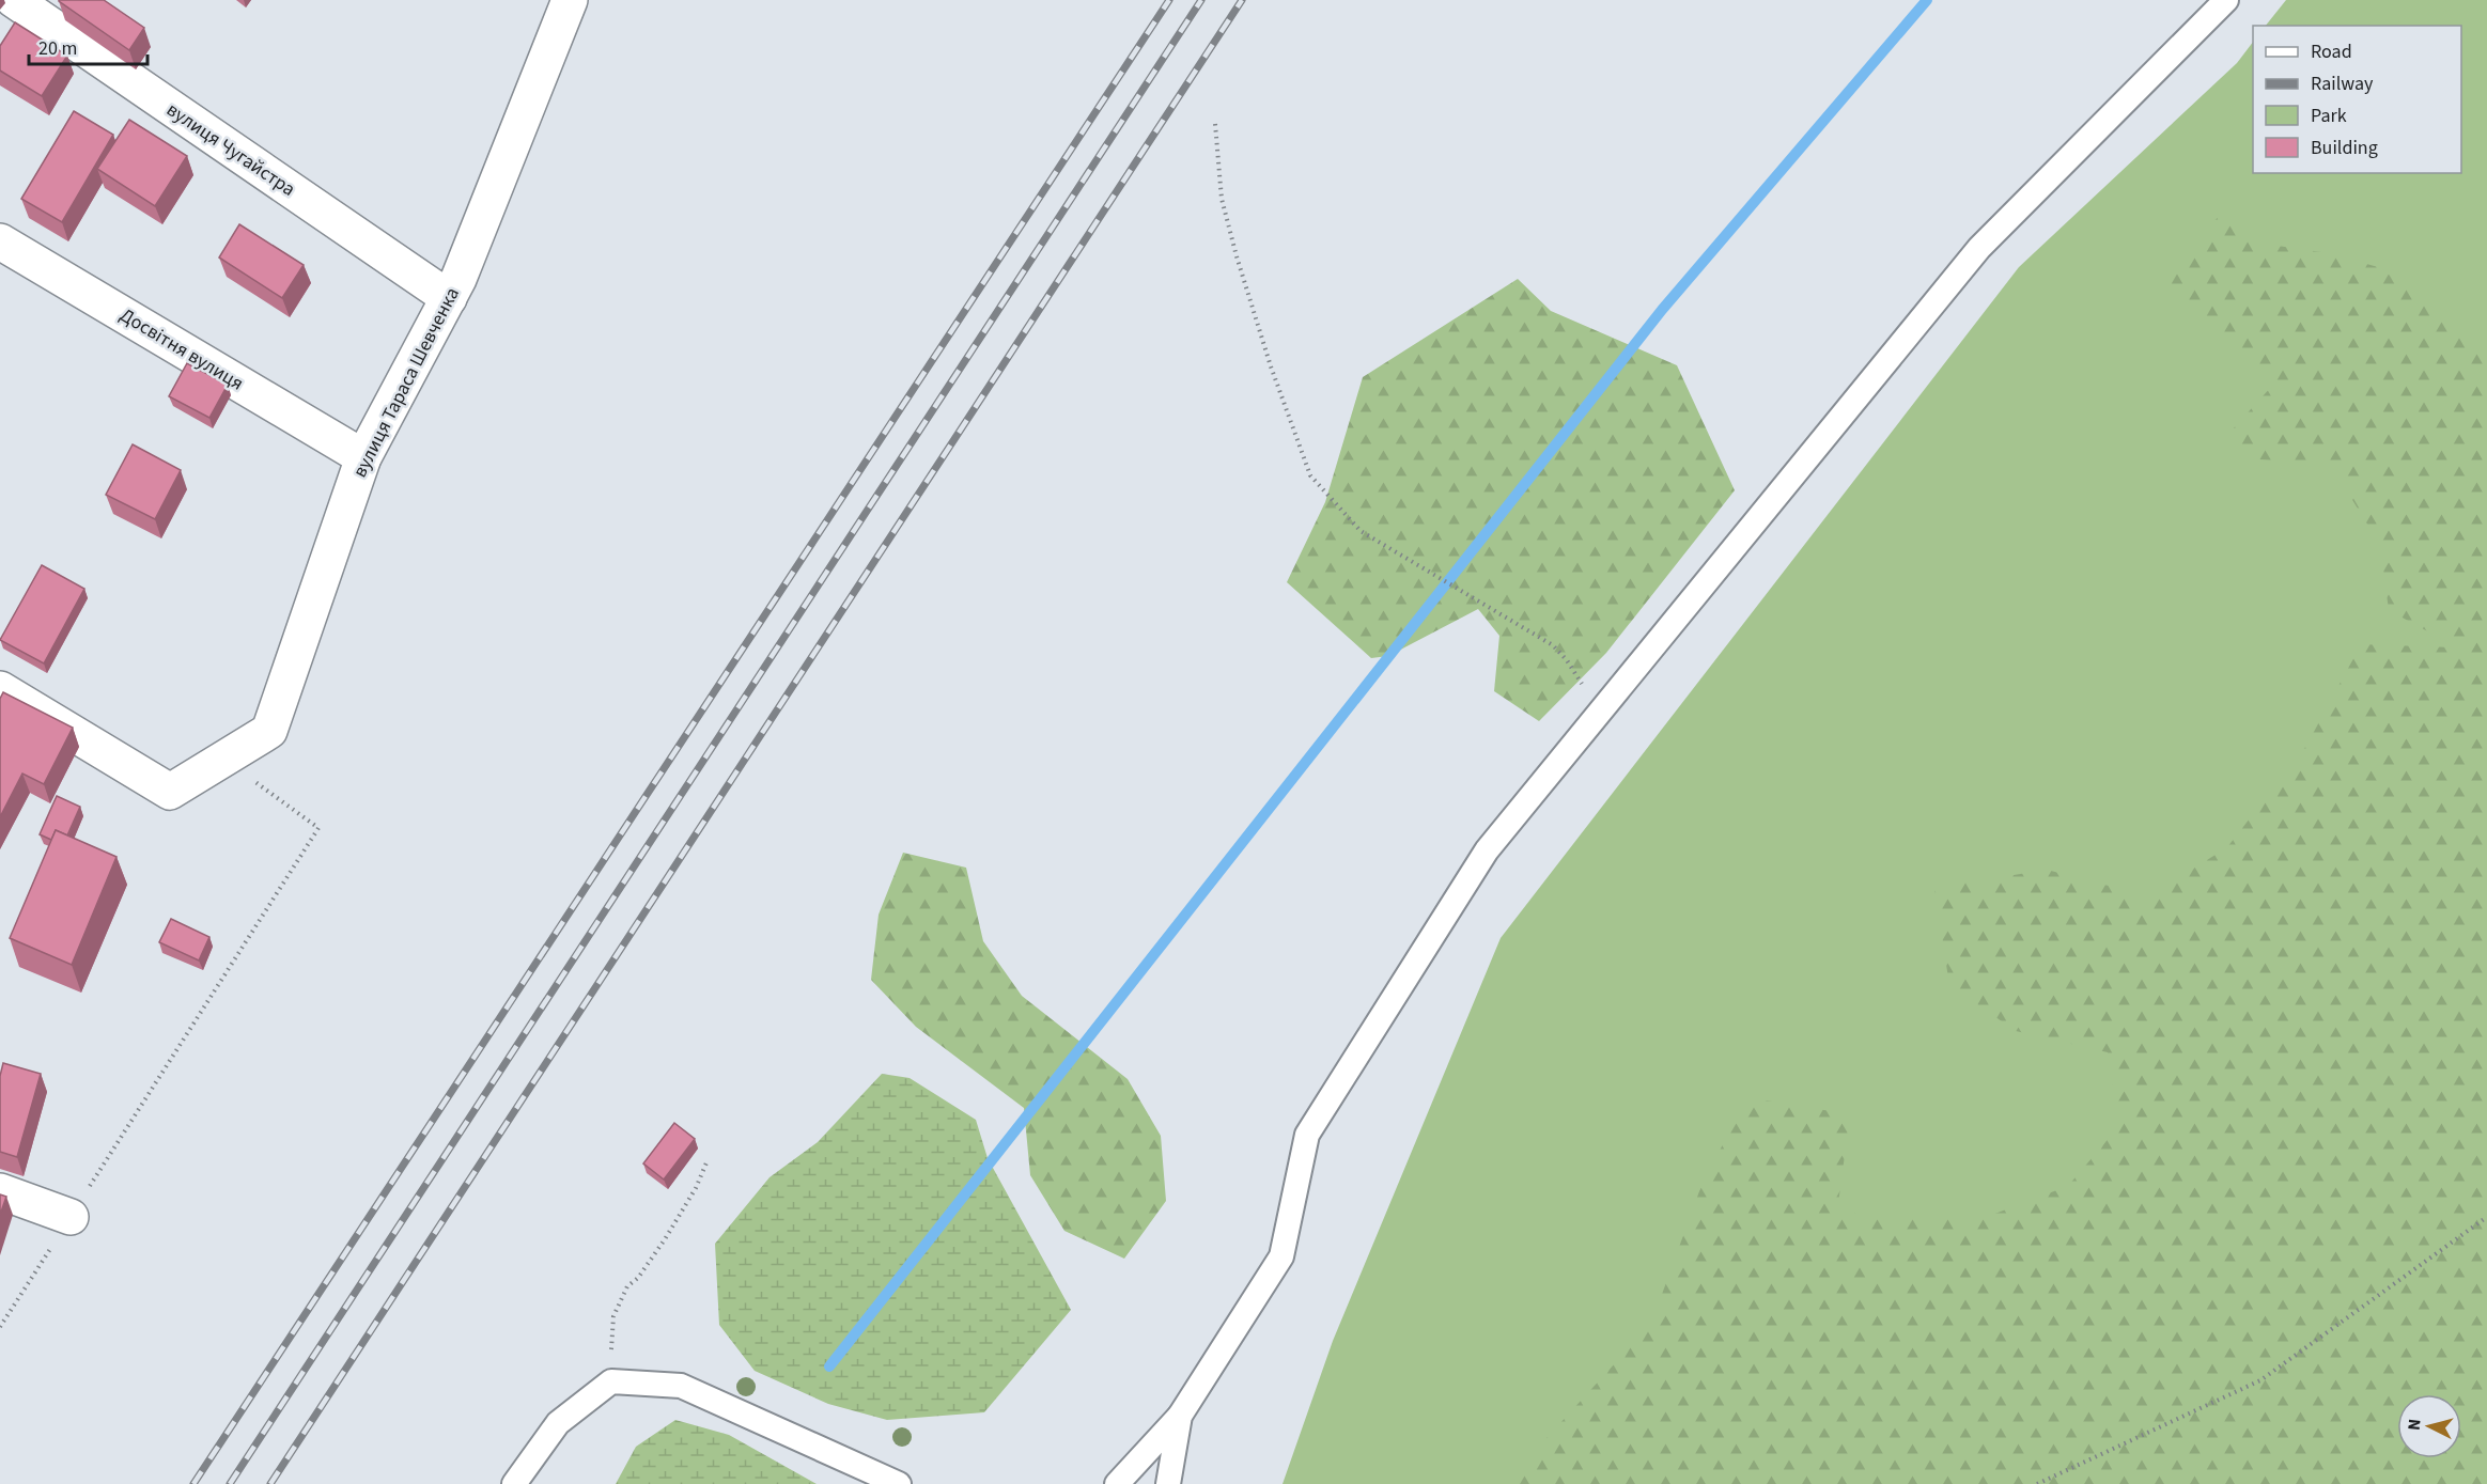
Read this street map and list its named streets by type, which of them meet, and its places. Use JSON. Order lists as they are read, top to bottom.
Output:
{
  "streets": {
    "street": ["вулиця Чугайстра", "Досвітня вулиця", "вулиця Тараса Шевченка"]
  },
  "crossings": [
    ["вулиця Чугайстра", "вулиця Тараса Шевченка"],
    ["Досвітня вулиця", "вулиця Тараса Шевченка"]
  ],
  "legend": [
    "Road",
    "Railway",
    "Park",
    "Building"
  ],
  "scale_bar": "20 m",
  "north": "left"
}
